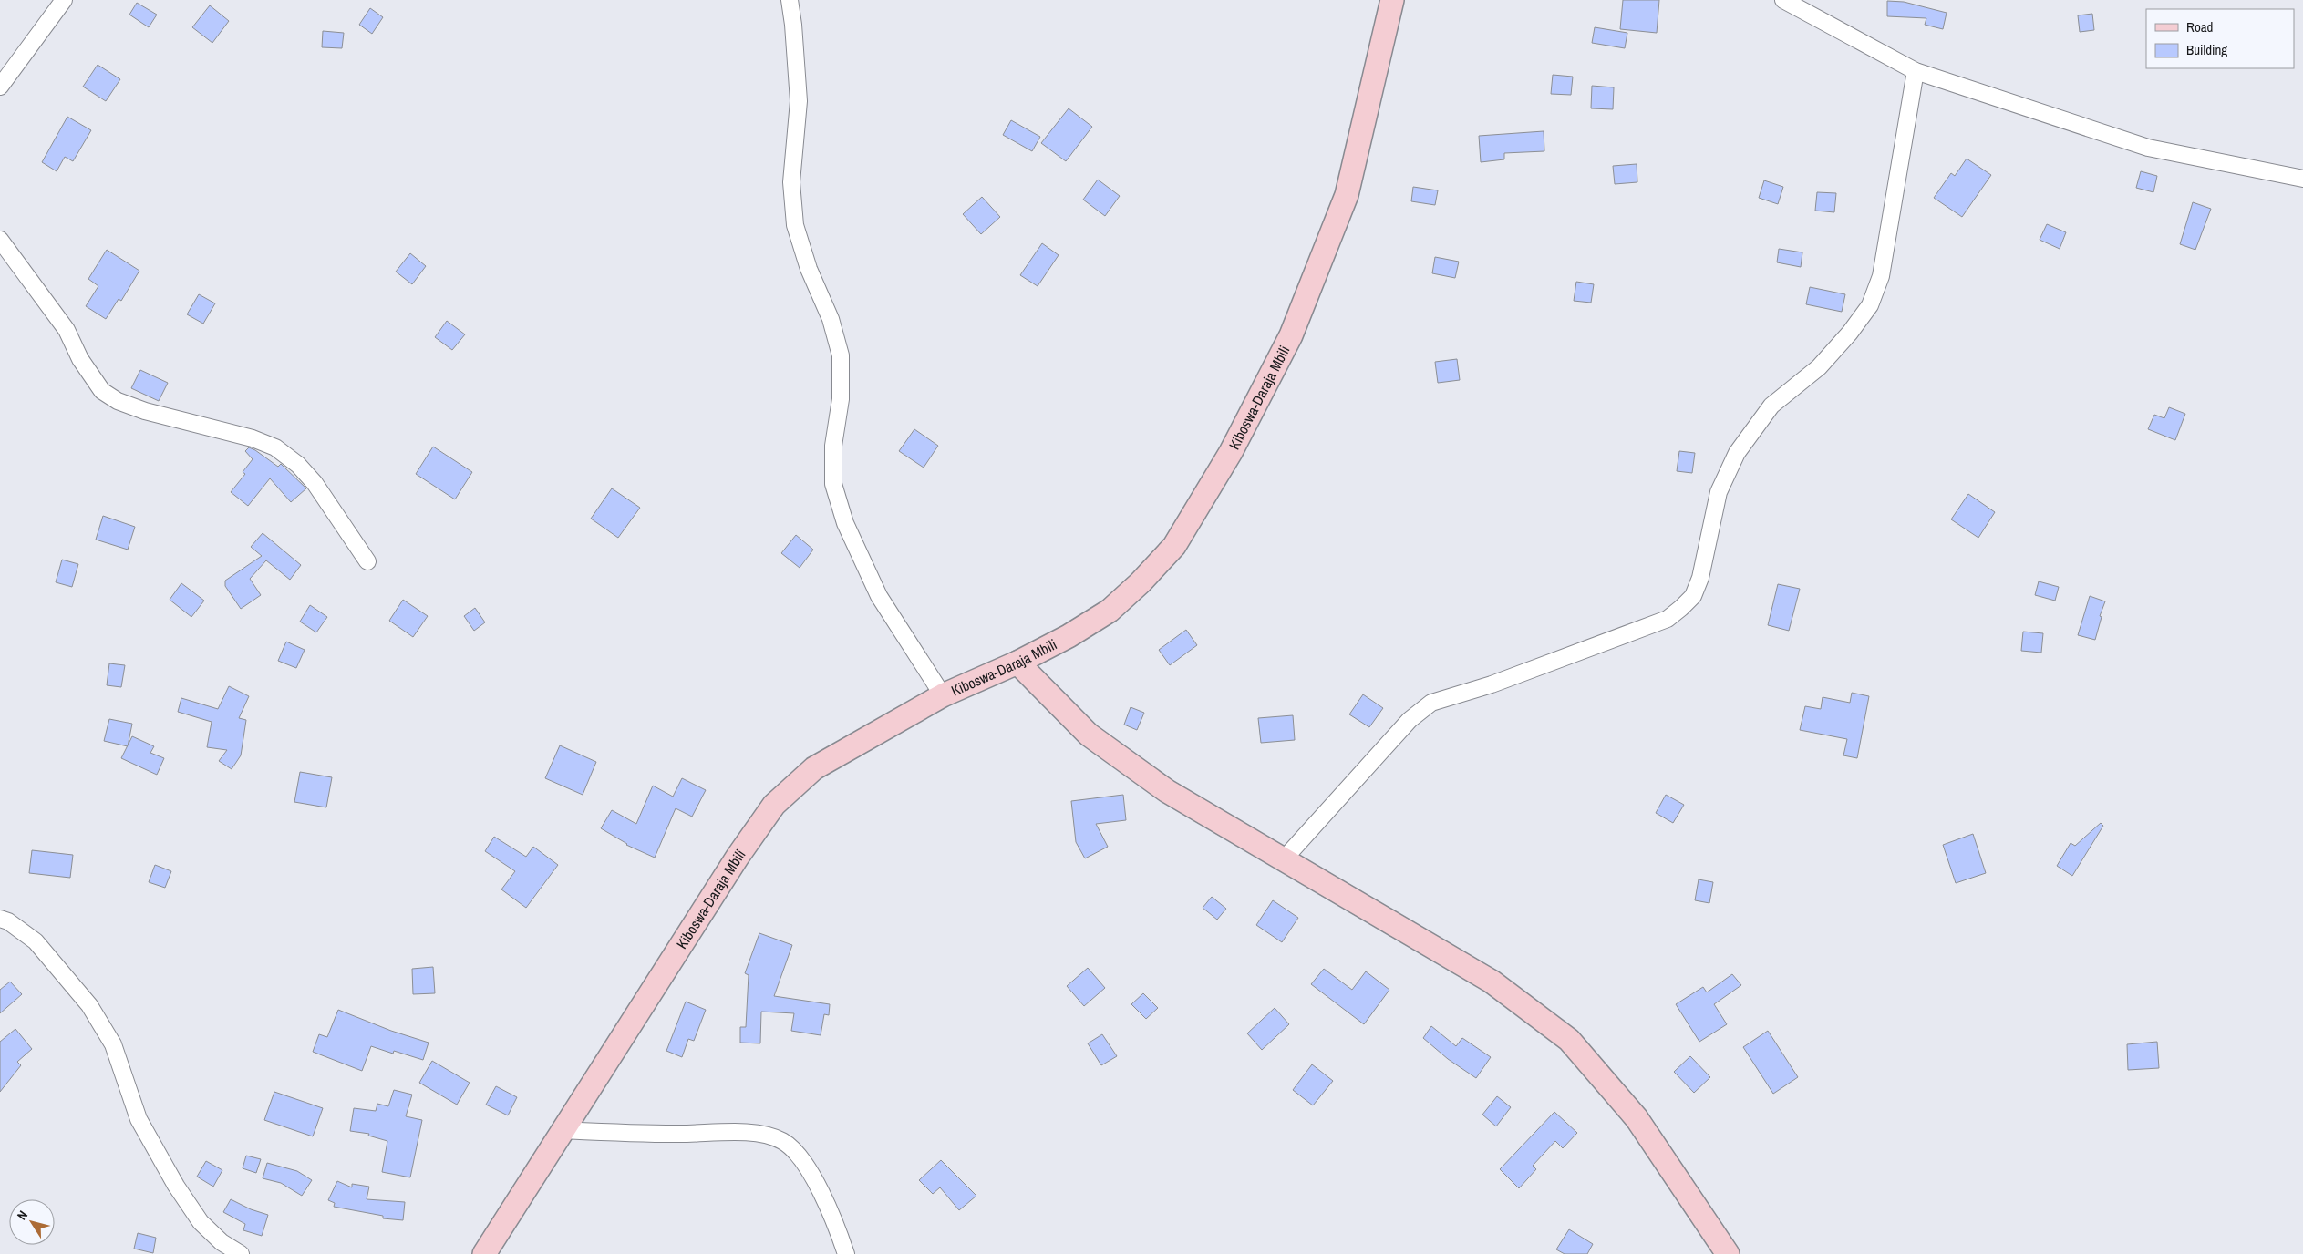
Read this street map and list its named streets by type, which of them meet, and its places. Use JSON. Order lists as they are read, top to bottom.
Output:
{
  "streets": {
    "main road": ["Kiboswa-Daraja Mbili"]
  },
  "legend": ["Road", "Building"],
  "north": "top left"
}
